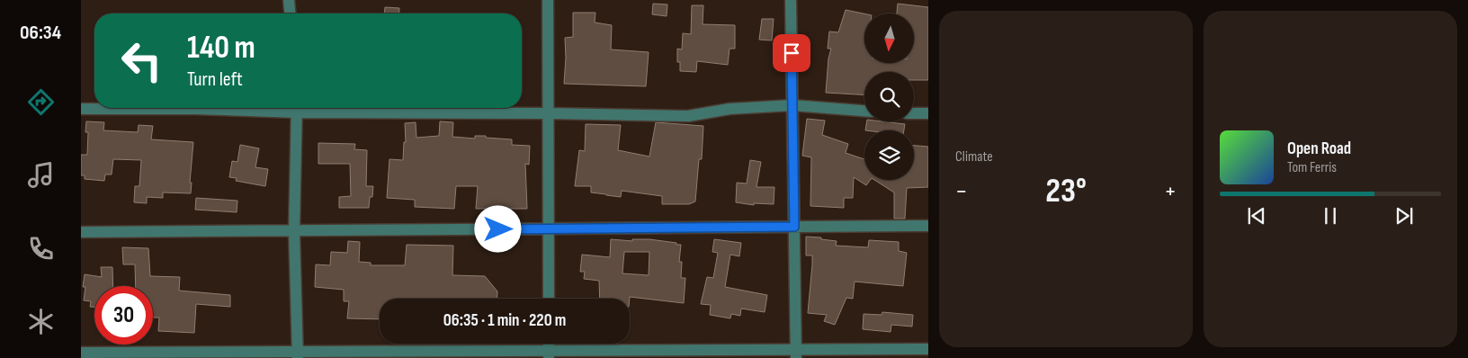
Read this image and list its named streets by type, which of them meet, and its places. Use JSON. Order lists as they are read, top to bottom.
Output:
{
  "north": "bottom",
  "page": {
    "tabs": "06:34",
    "tile": "Climate",
    "turn": ["140 m", "Turn left"],
    "song": ["Open Road", "Tom Ferris"],
    "heat": ["−", "23°", "+"],
    "limit": "30",
    "trip": "06:35 · 1 min · 220 m"
  }
}
